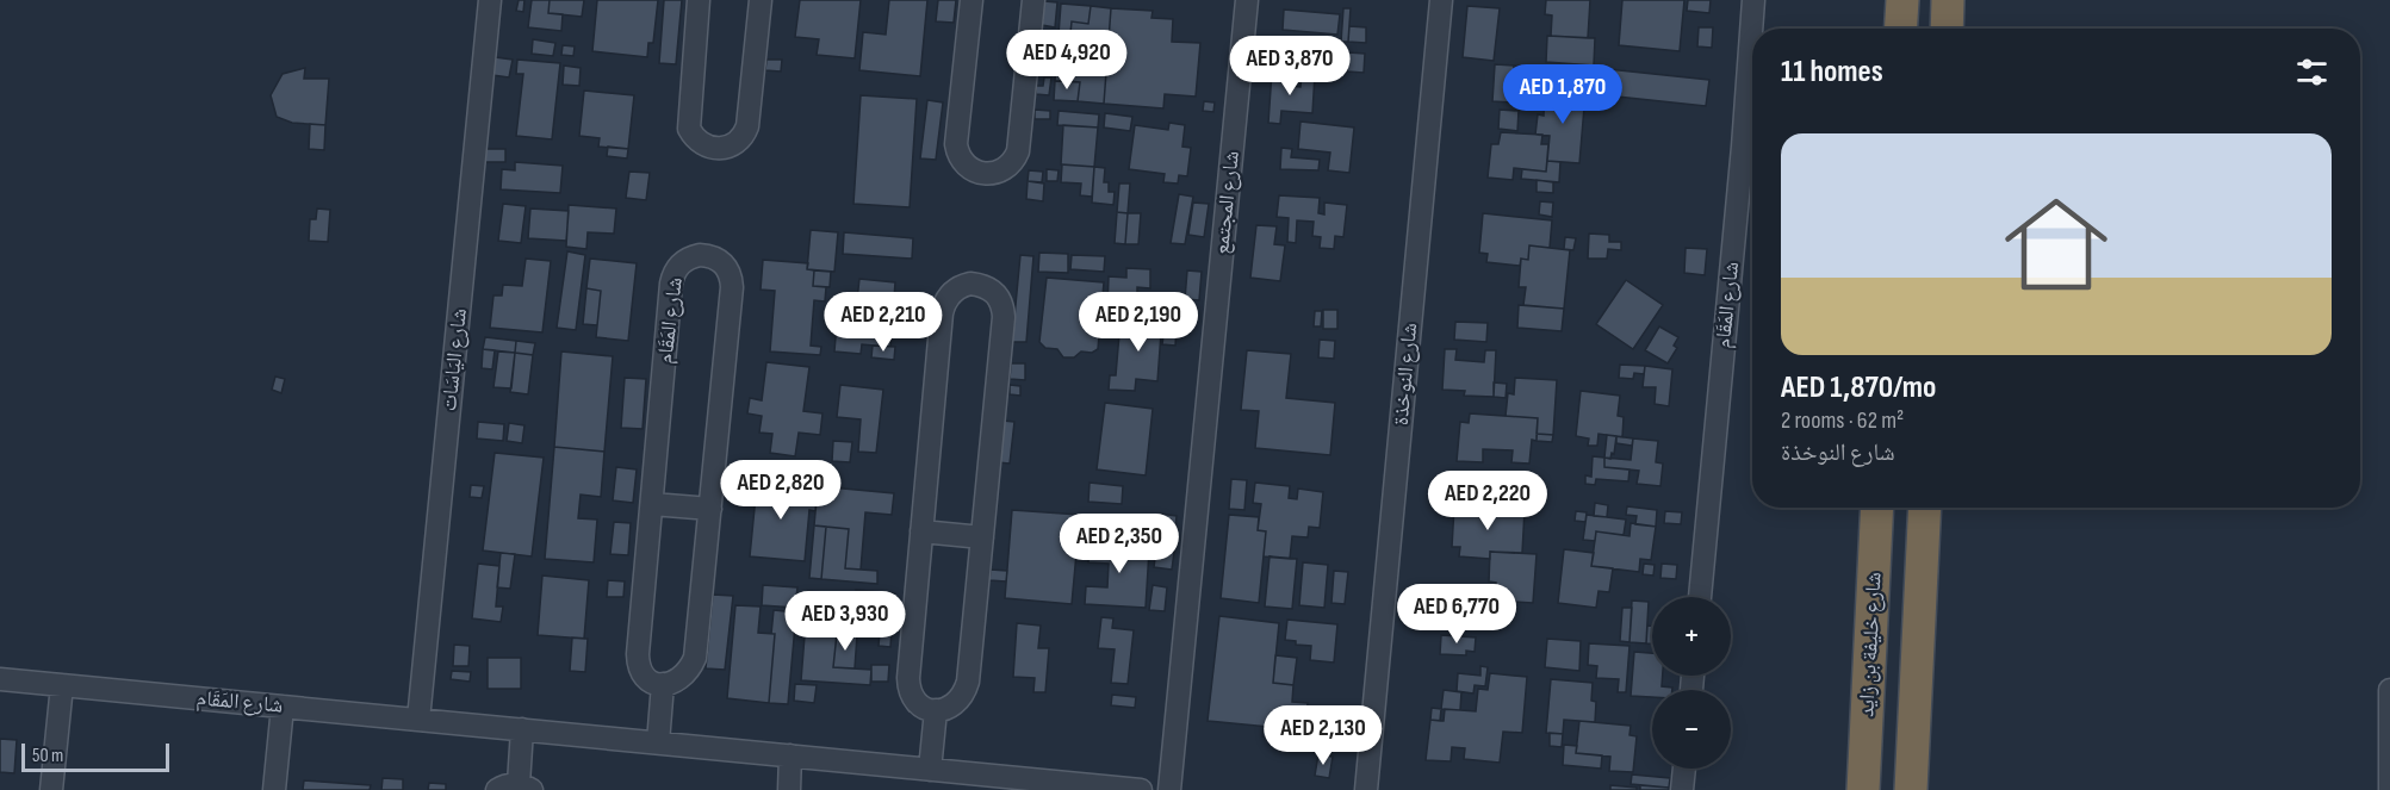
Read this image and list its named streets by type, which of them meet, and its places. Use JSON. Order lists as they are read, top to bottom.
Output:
{
  "streets": {
    "highway": ["شارع خليفة بن زايد"],
    "street": [
      "شارع المجتمع",
      "شارع المَقَام",
      "شارع اليَاسَات",
      "شارع النوخذة"
    ]
  },
  "crossings": [
    ["شارع المَقَام", "شارع اليَاسَات"]
  ],
  "scale_bar": "50 m",
  "page": {
    "heading": "11 homes",
    "price": [
      "AED 4,920",
      "AED 3,870",
      "AED 1,870",
      "AED 2,210",
      "AED 2,190",
      "AED 2,820",
      "AED 2,220",
      "AED 2,350",
      "AED 6,770",
      "AED 3,930",
      "AED 2,130"
    ],
    "list": [
      {
        "name": "AED 1,870/mo",
        "note": "2 rooms · 62 m² · شارع النوخذة"
      }
    ],
    "map_buttons": ["+", "−"],
    "scale": "50 m"
  }
}
